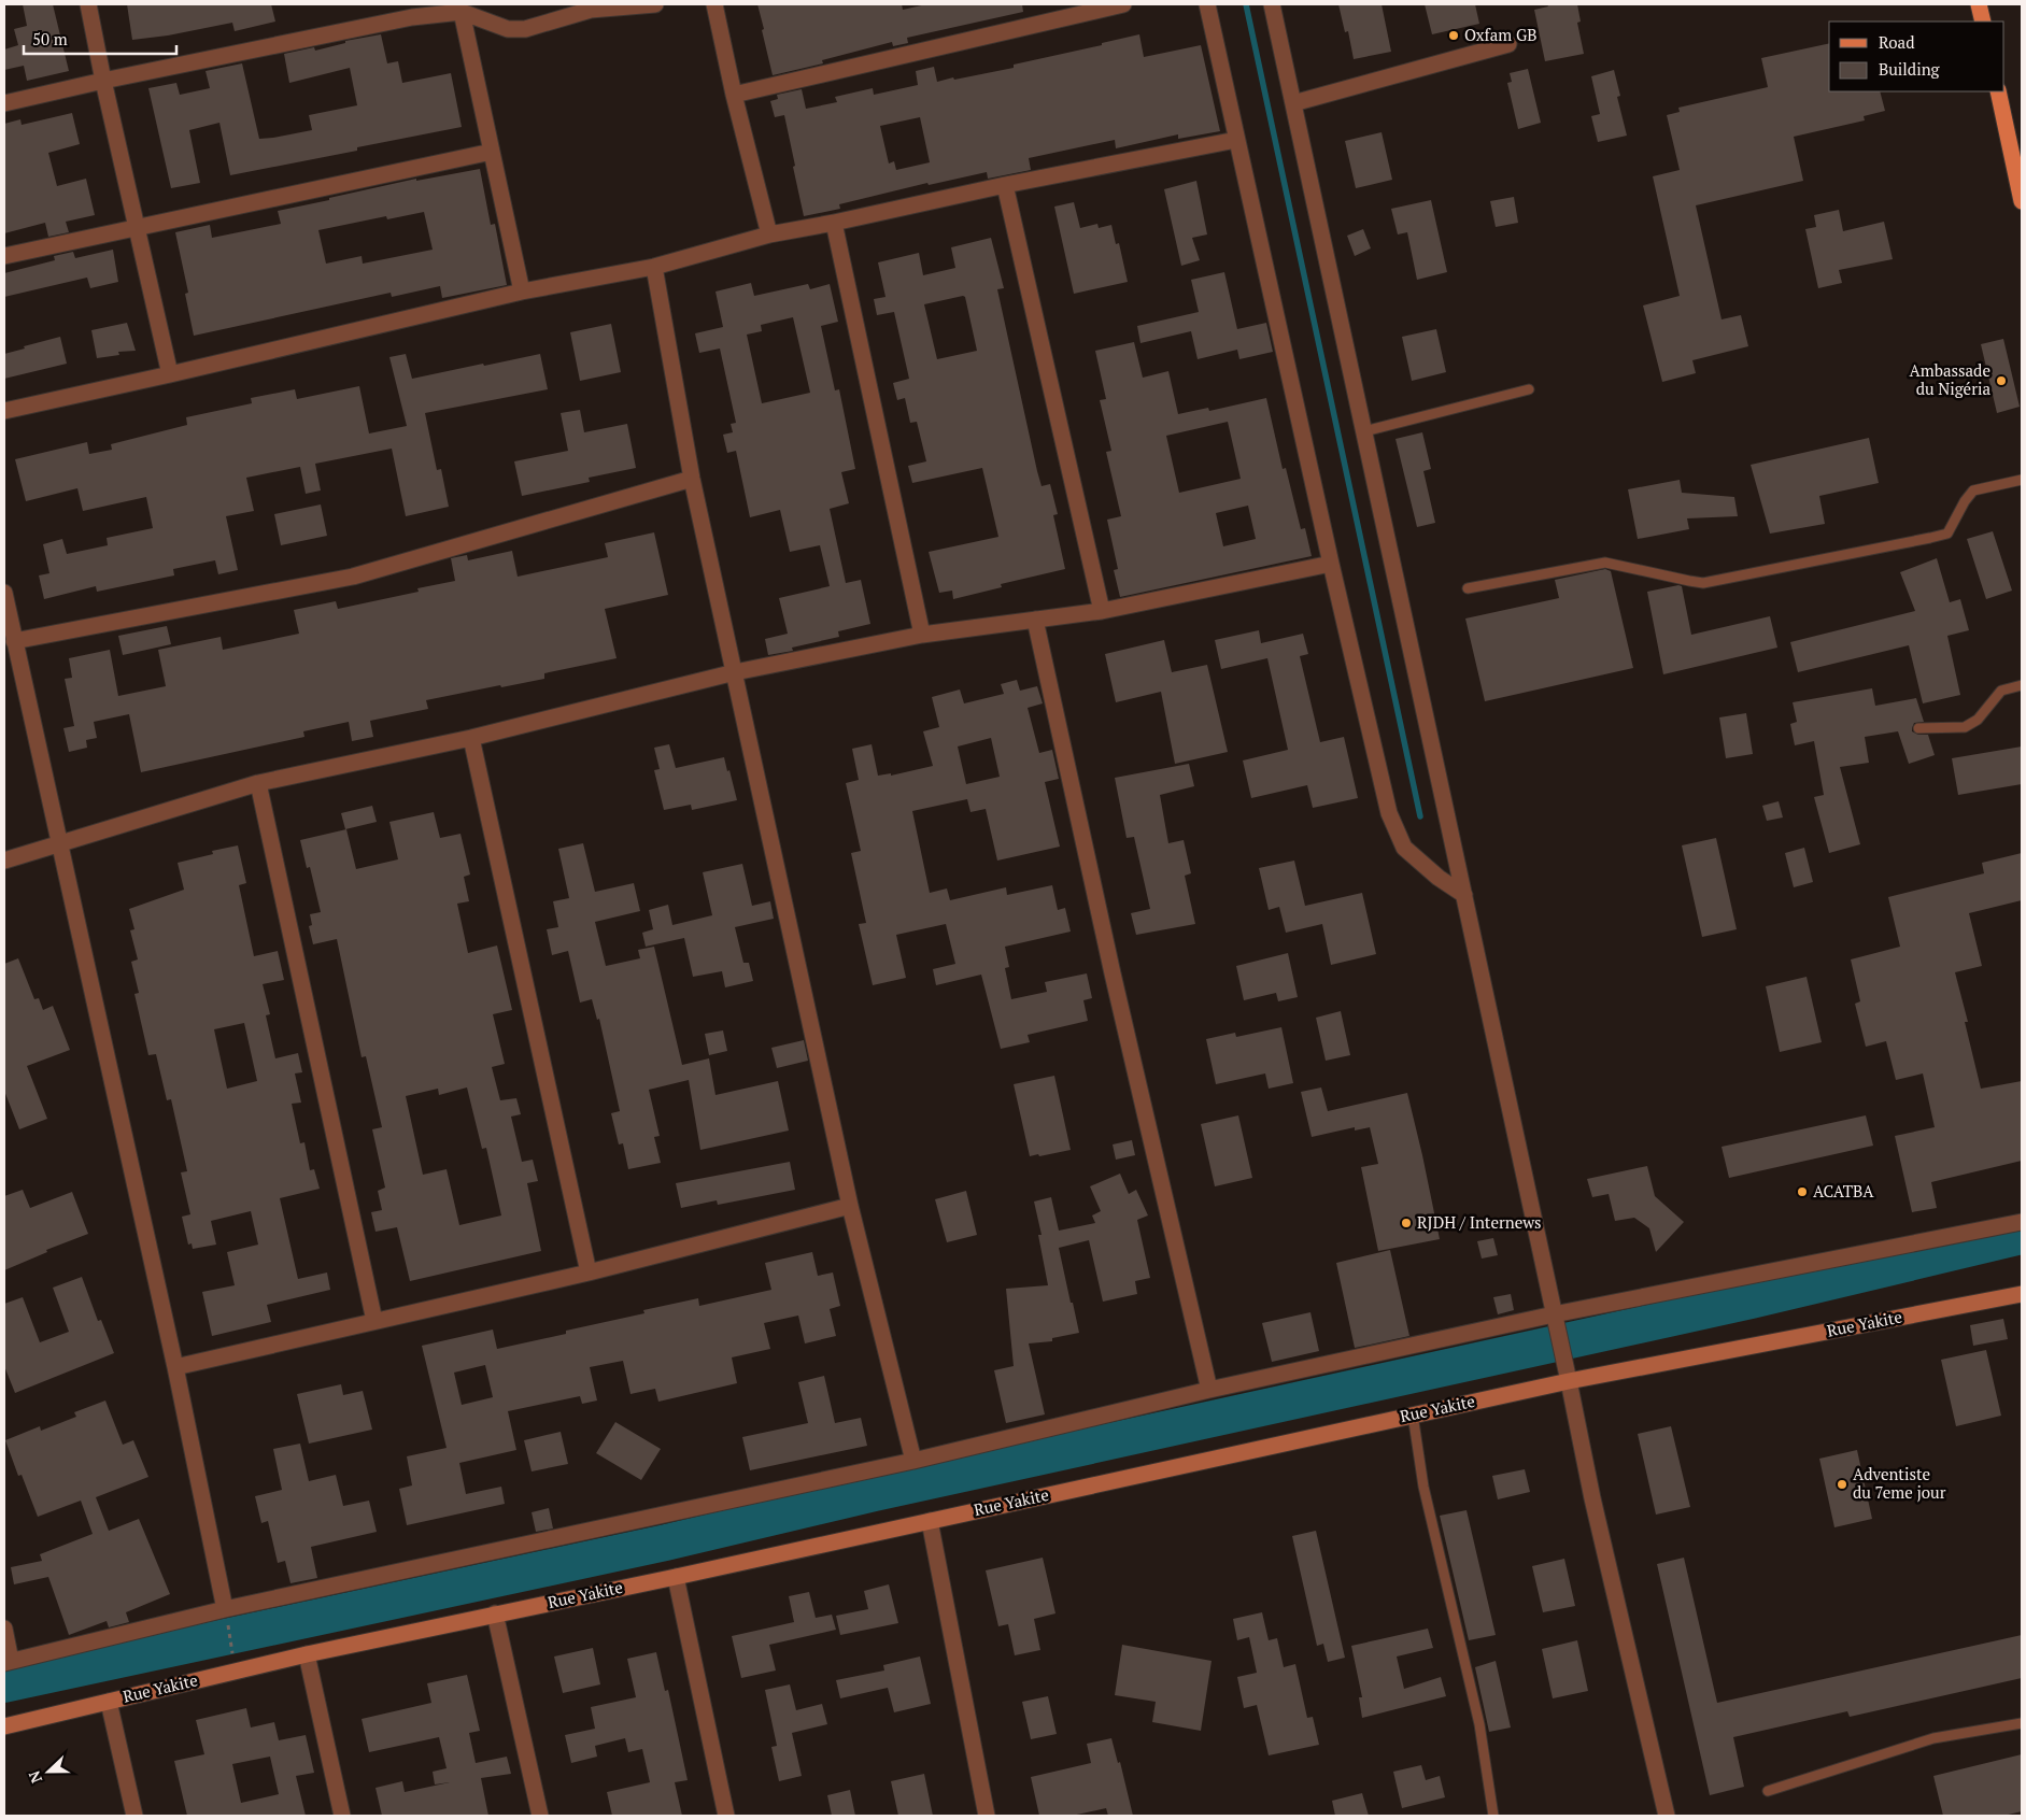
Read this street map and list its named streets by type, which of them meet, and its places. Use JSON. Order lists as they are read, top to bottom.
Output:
{
  "streets": {
    "main road": ["Rue Yakite"]
  },
  "places": [
    "Oxfam GB",
    "Ambassade du Nigéria",
    "ACATBA",
    "RJDH / Internews",
    "Adventiste du 7eme jour"
  ],
  "legend": ["Road", "Building"],
  "scale_bar": "50 m",
  "north": "left"
}
